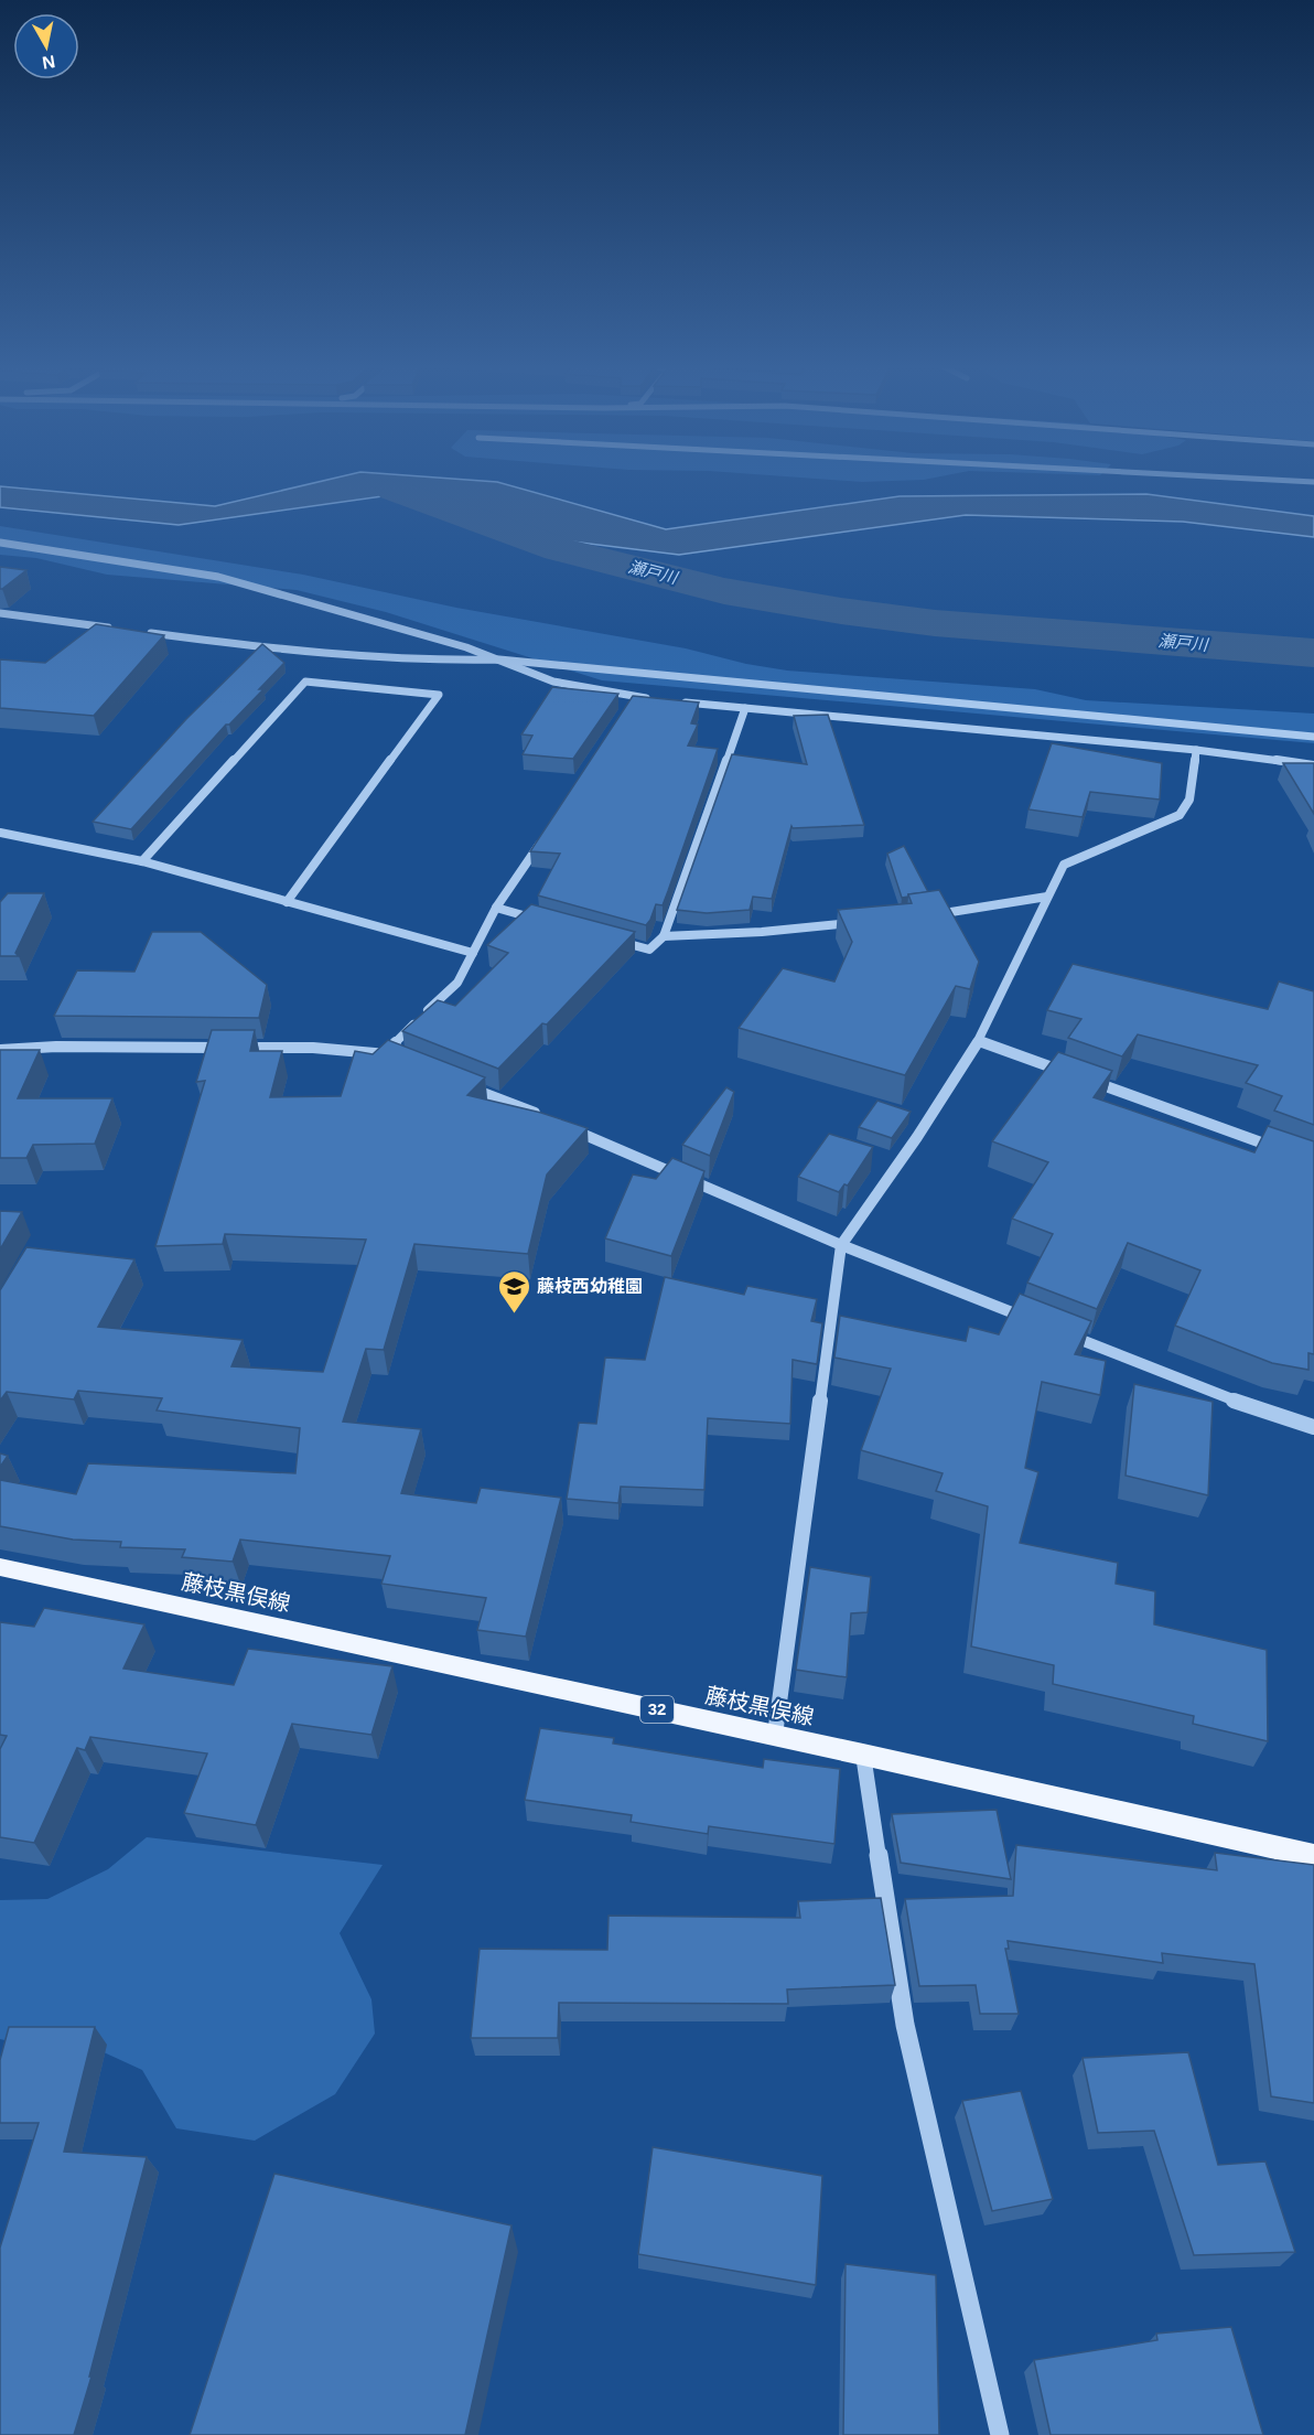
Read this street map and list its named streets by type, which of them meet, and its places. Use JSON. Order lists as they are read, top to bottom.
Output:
{
  "streets": {
    "main road": ["藤枝黒俣線", "32"]
  },
  "water": ["瀬戸川"],
  "places": {
    "school or university": ["藤枝西幼稚園"]
  },
  "north": "bottom"
}
